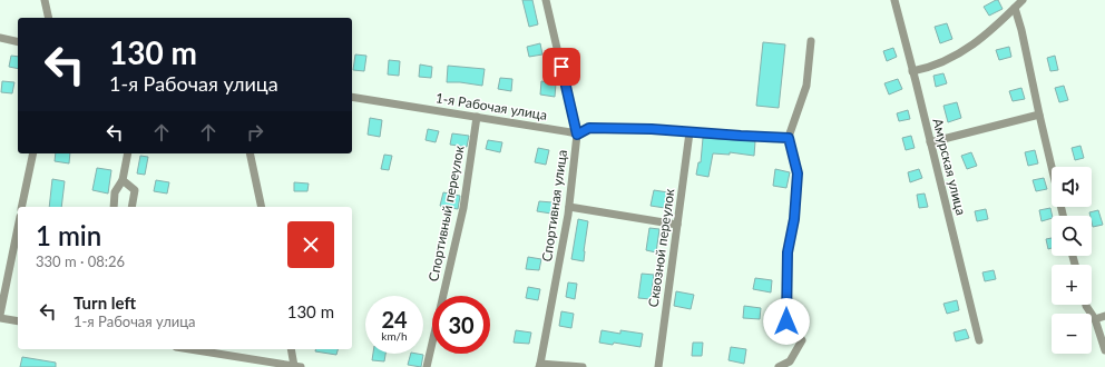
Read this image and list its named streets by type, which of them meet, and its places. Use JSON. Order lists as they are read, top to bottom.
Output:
{
  "streets": {
    "street": [
      "1-я Рабочая улица",
      "Амурская улица",
      "Спортивная улица",
      "Спортивный переулок",
      "Сквозной переулок"
    ]
  },
  "crossings": [
    ["1-я Рабочая улица", "Спортивная улица"],
    ["1-я Рабочая улица", "Спортивный переулок"]
  ],
  "page": {
    "turn": ["130 m", "1-я Рабочая улица"],
    "map_buttons": ["+", "−"],
    "heading": ["1 min", "330 m · 08:26"],
    "list": [
      {
        "name": "Turn left",
        "note": "1-я Рабочая улица",
        "value": "130 m"
      }
    ],
    "speed": "24 km/h",
    "limit": "30"
  }
}
